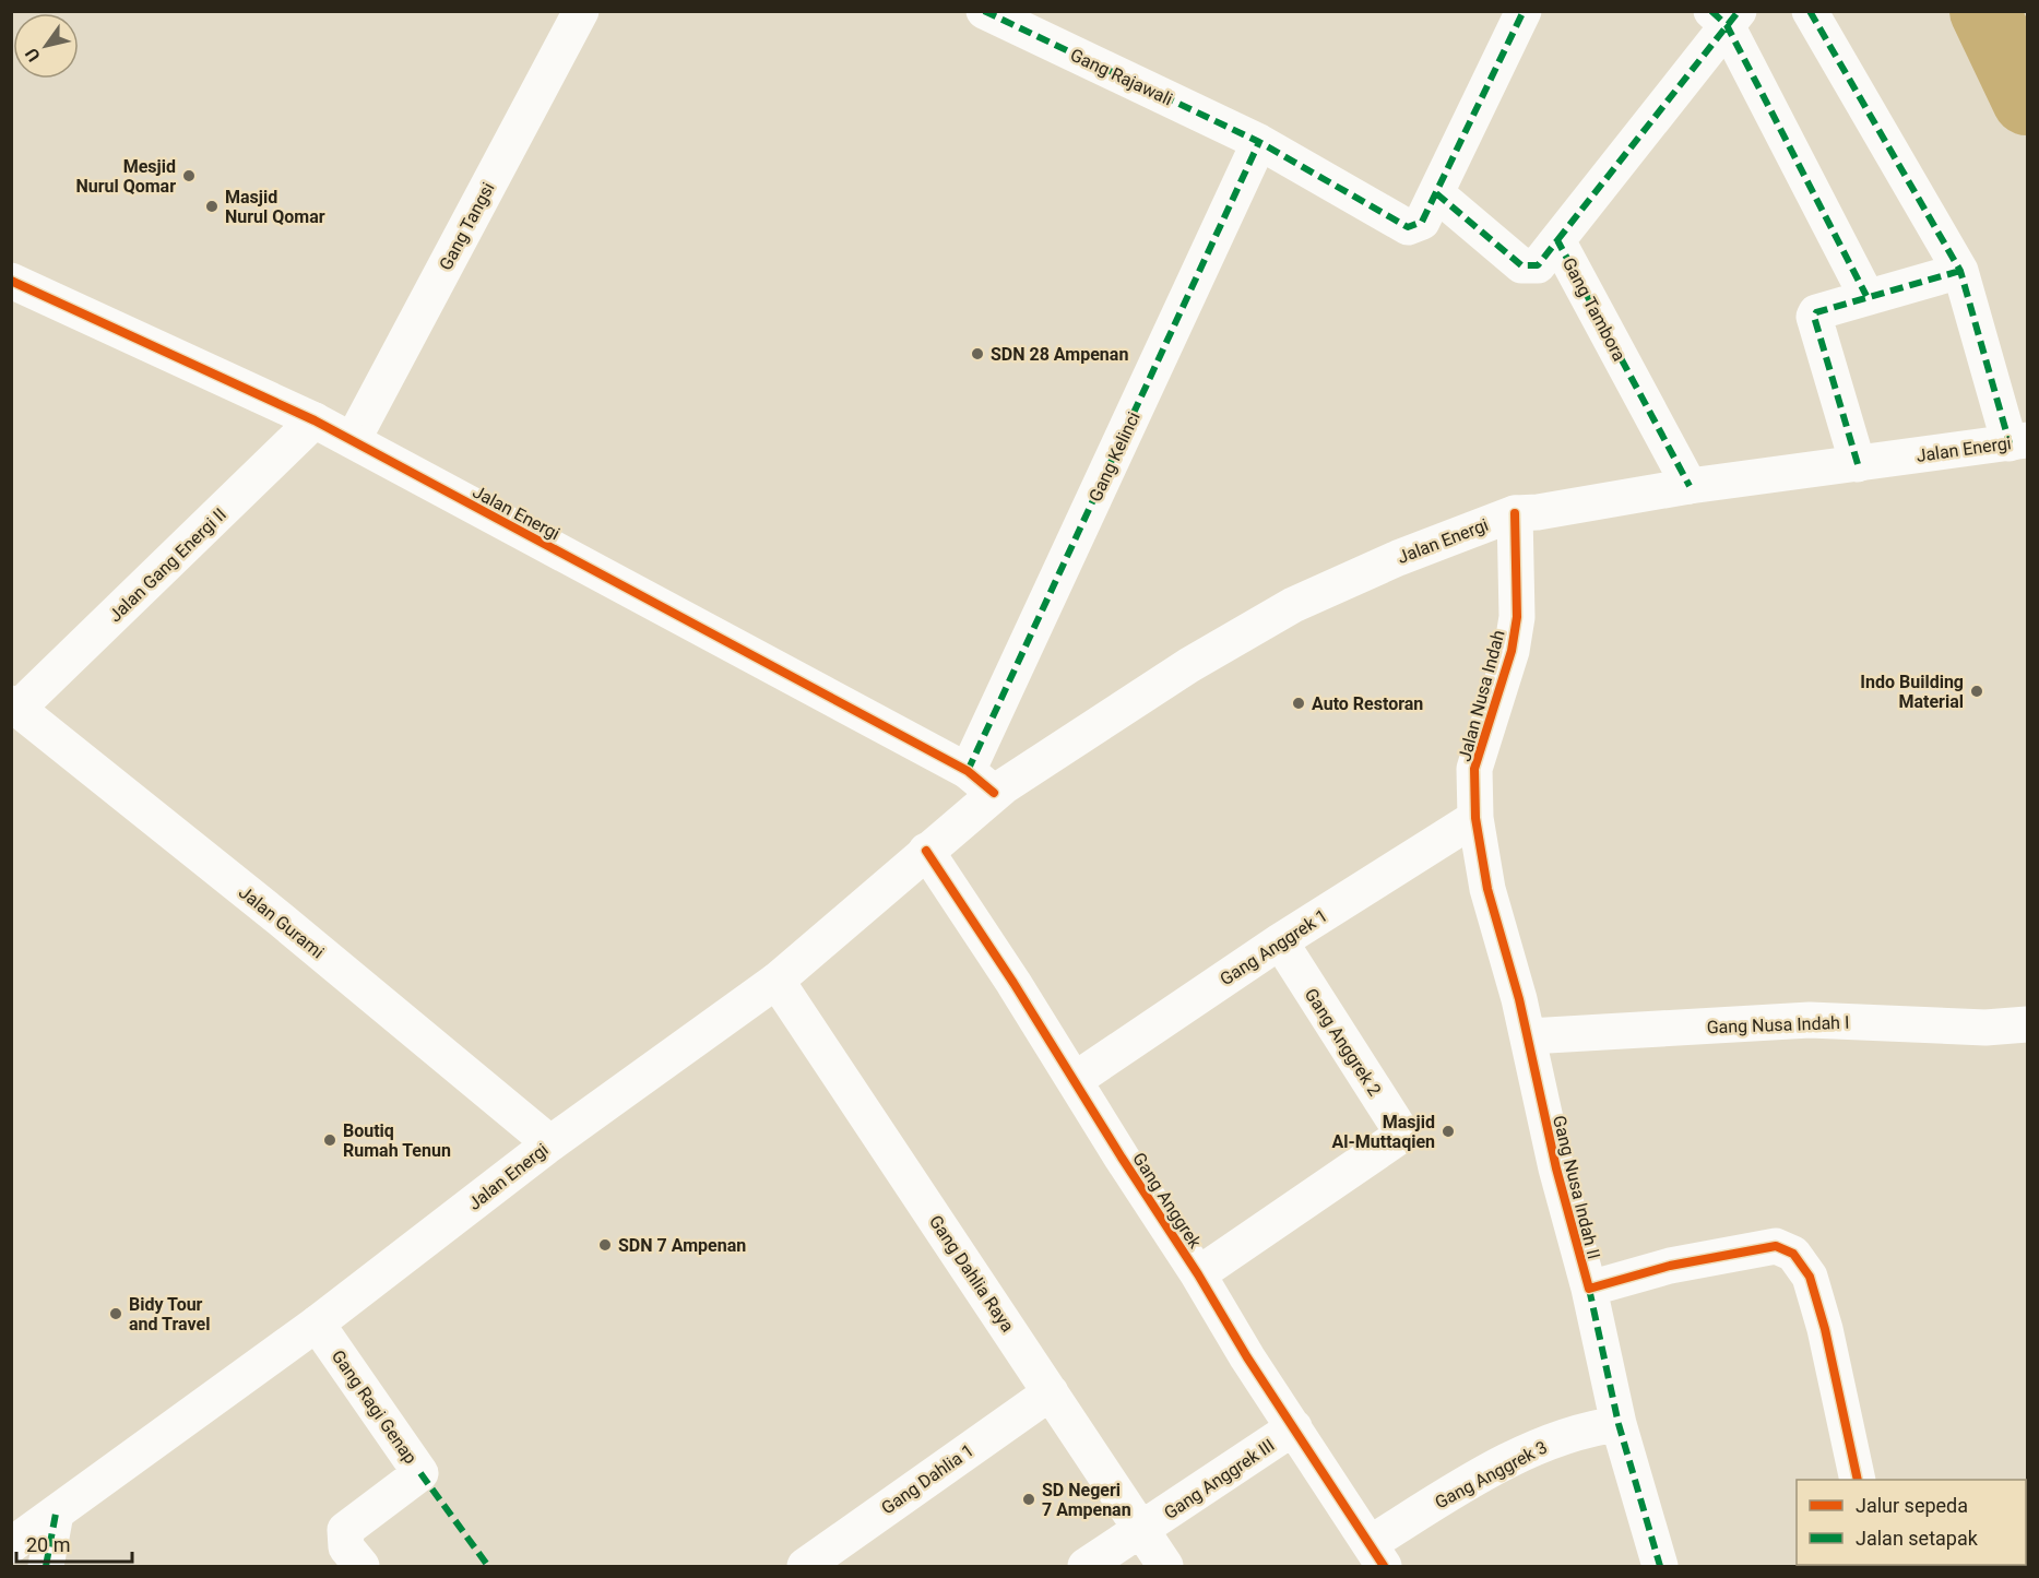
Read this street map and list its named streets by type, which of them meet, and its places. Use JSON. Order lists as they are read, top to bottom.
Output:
{
  "streets": {
    "main road": [
      "Gang Rajawali",
      "Gang Tangsi",
      "Gang Tambora",
      "Jalan Energi",
      "Gang Kelinci",
      "Jalan Gang Energi II",
      "Jalan Nusa Indah",
      "Jalan Gurami",
      "Gang Anggrek 1",
      "Gang Nusa Indah I",
      "Gang Anggrek 2",
      "Gang Nusa Indah II",
      "Gang Anggrek",
      "Gang Dahlia Raya",
      "Gang Ragi Genap",
      "Gang Anggrek 3",
      "Gang Dahlia 1",
      "Gang Anggrek III"
    ]
  },
  "crossings": [
    ["Gang Rajawali", "Gang Tambora"],
    ["Gang Rajawali", "Gang Kelinci"],
    ["Gang Tangsi", "Jalan Energi"],
    ["Gang Tambora", "Jalan Energi"],
    ["Jalan Energi", "Gang Kelinci"],
    ["Jalan Energi", "Jalan Gang Energi II"],
    ["Jalan Energi", "Jalan Nusa Indah"],
    ["Jalan Energi", "Jalan Gurami"],
    ["Jalan Energi", "Gang Anggrek"],
    ["Jalan Energi", "Gang Dahlia Raya"],
    ["Jalan Energi", "Gang Ragi Genap"],
    ["Jalan Gang Energi II", "Jalan Gurami"],
    ["Jalan Nusa Indah", "Gang Anggrek 1"],
    ["Jalan Nusa Indah", "Gang Nusa Indah I"],
    ["Jalan Nusa Indah", "Gang Nusa Indah II"],
    ["Gang Anggrek 1", "Gang Anggrek 2"],
    ["Gang Anggrek 1", "Gang Anggrek"],
    ["Gang Nusa Indah I", "Gang Nusa Indah II"],
    ["Gang Anggrek 2", "Gang Anggrek"],
    ["Gang Nusa Indah II", "Gang Anggrek 3"],
    ["Gang Anggrek", "Gang Anggrek 3"],
    ["Gang Anggrek", "Gang Anggrek III"],
    ["Gang Dahlia Raya", "Gang Dahlia 1"],
    ["Gang Dahlia Raya", "Gang Anggrek III"]
  ],
  "places": [
    "Mesjid Nurul Qomar",
    "Masjid Nurul Qomar",
    "SDN 28 Ampenan",
    "Indo Building Material",
    "Auto Restoran",
    "Masjid Al-Muttaqien",
    "Boutiq Rumah Tenun",
    "SDN 7 Ampenan",
    "Bidy Tour and Travel",
    "SD Negeri 7 Ampenan"
  ],
  "legend": ["Jalur sepeda", "Jalan setapak"],
  "scale_bar": "20 m",
  "north": "bottom left"
}
